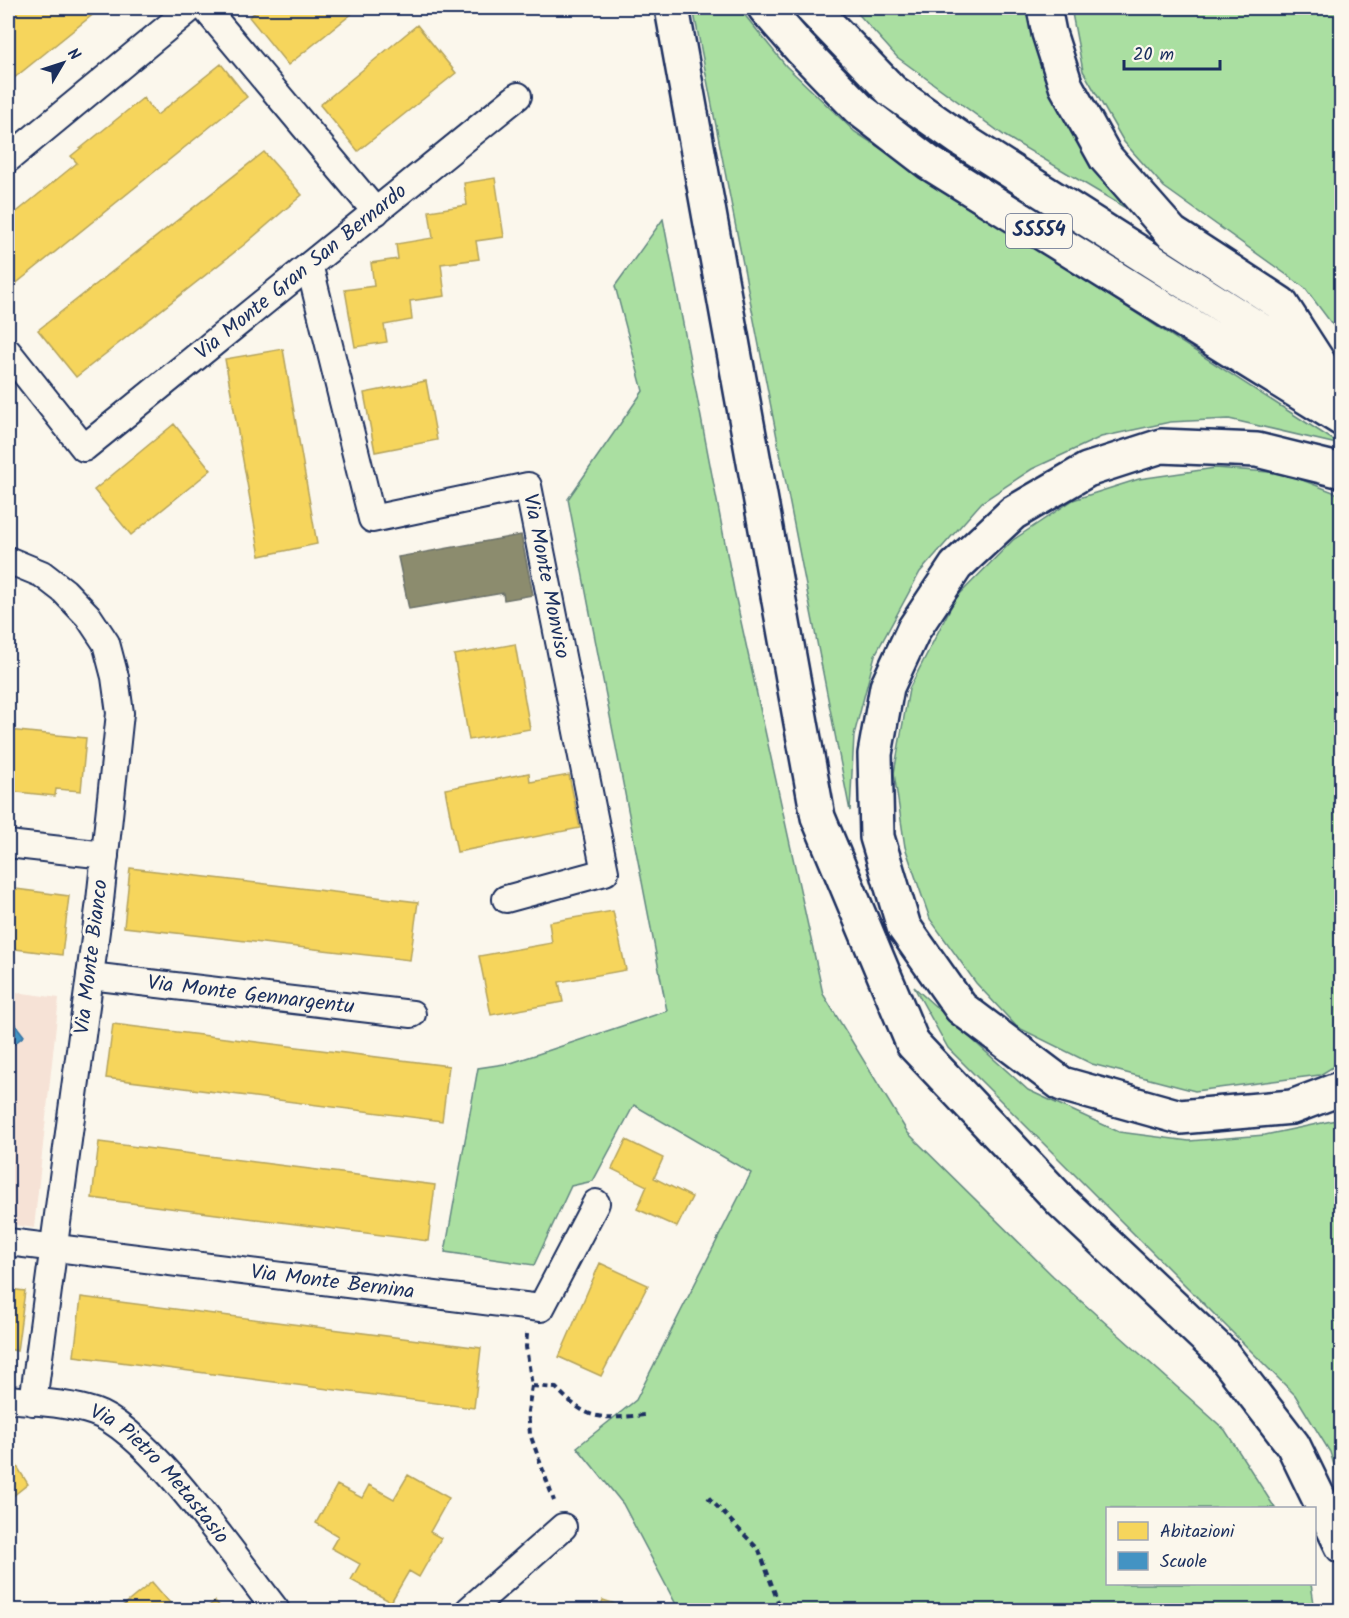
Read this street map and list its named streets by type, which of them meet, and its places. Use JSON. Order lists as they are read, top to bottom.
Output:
{
  "streets": {
    "highway": ["SS554"],
    "street": [
      "Via Monte Gran San Bernardo",
      "Via Monte Monviso",
      "Via Monte Bianco",
      "Via Monte Gennargentu",
      "Via Monte Bernina",
      "Via Pietro Metastasio"
    ]
  },
  "crossings": [
    ["Via Monte Gran San Bernardo", "Via Monte Monviso"],
    ["Via Monte Bianco", "Via Monte Gennargentu"],
    ["Via Monte Bianco", "Via Monte Bernina"],
    ["Via Monte Bianco", "Via Pietro Metastasio"]
  ],
  "legend": ["Abitazioni", "Scuole"],
  "scale_bar": "20 m",
  "north": "top right"
}
